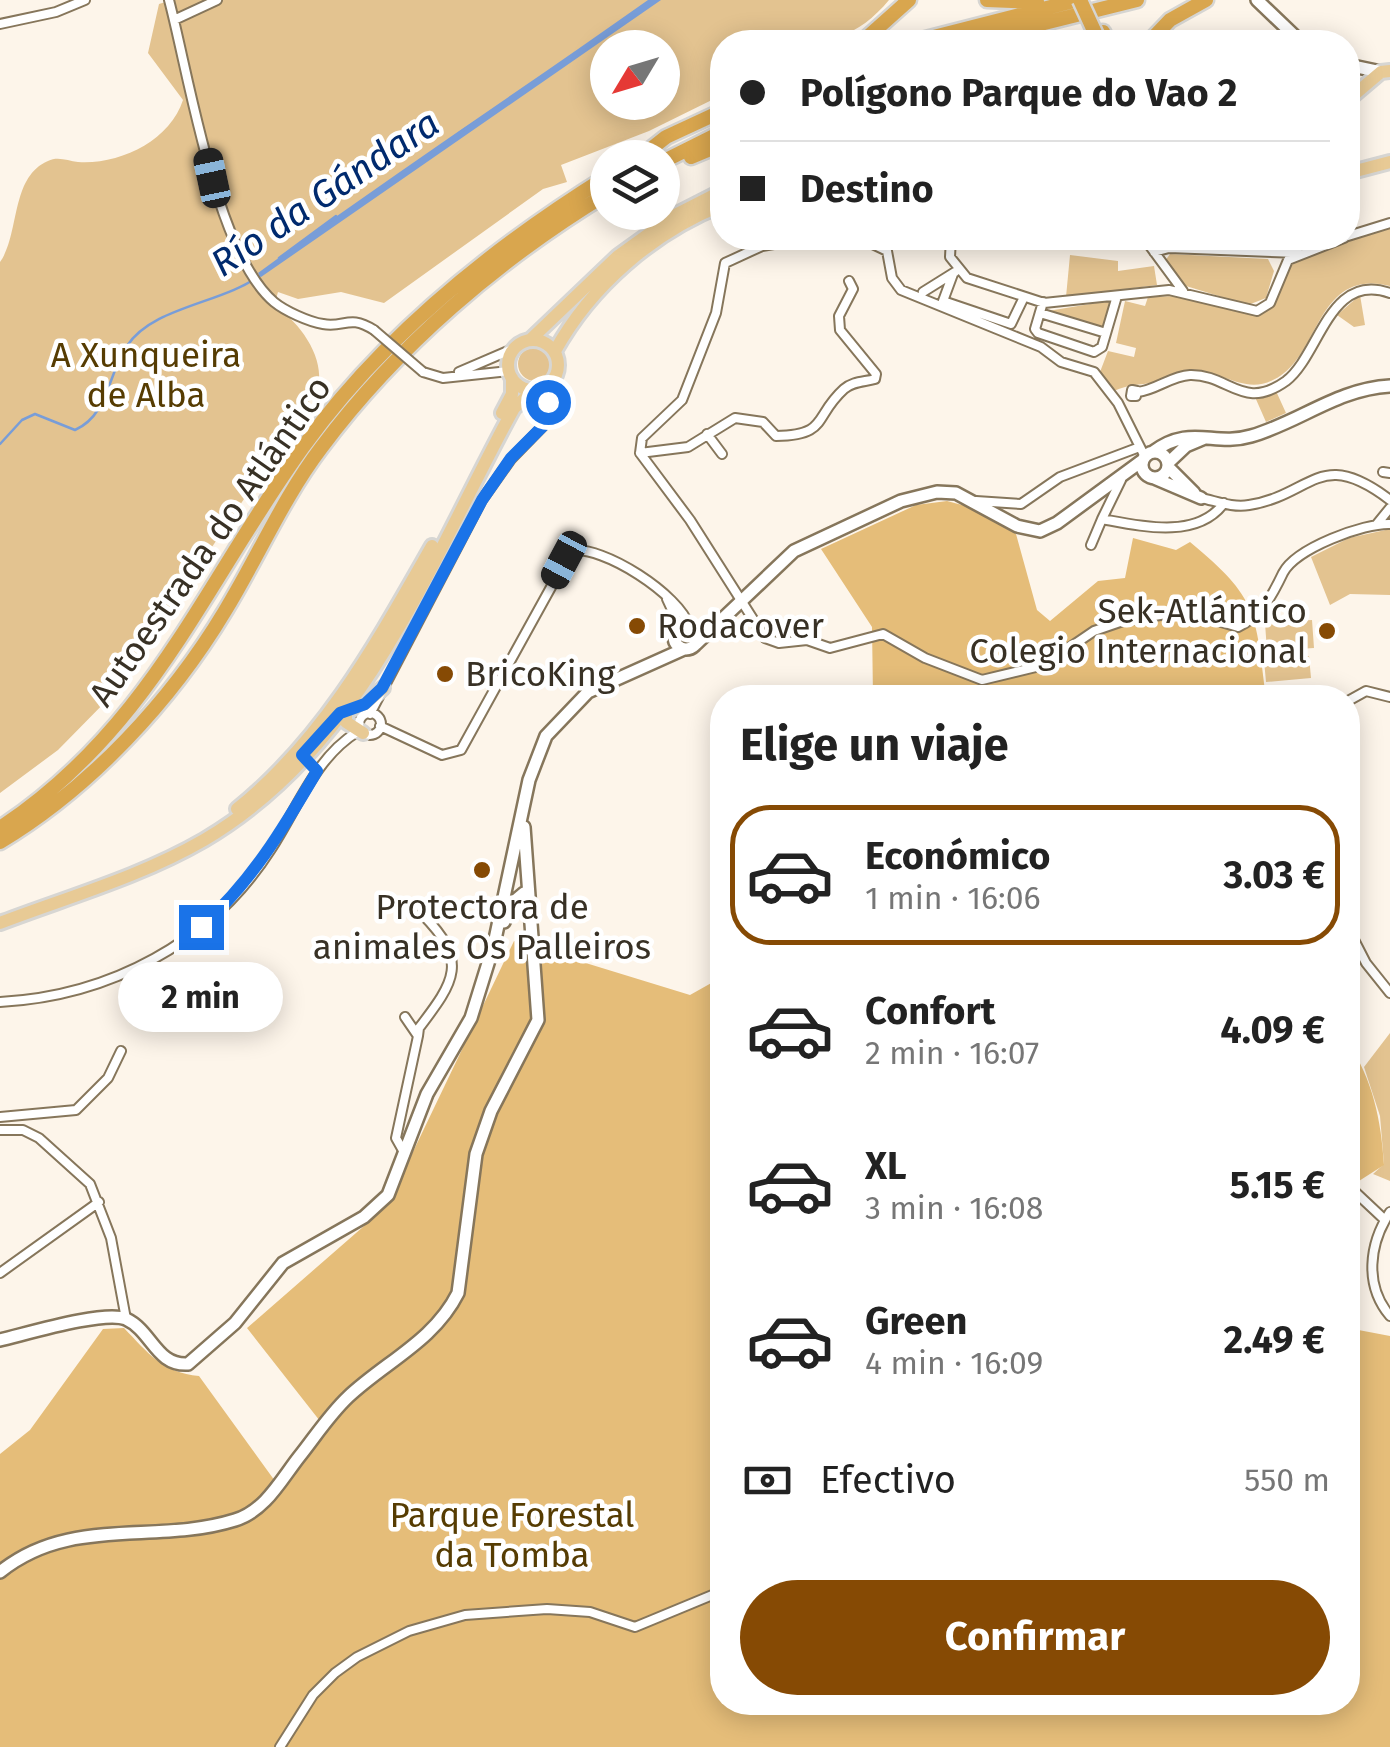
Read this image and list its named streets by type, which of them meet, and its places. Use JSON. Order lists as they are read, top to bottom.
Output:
{
  "streets": {
    "highway": ["Autoestrada do Atlántico"]
  },
  "water": ["Río da Gándara"],
  "parks": ["A Xunqueira de Alba", "Parque Forestal da Tomba"],
  "places": [
    "Rodacover",
    "Sek-Atlántico Colegio Internacional",
    "BricoKing",
    "Protectora de animales Os Palleiros"
  ],
  "north": "bottom left",
  "page": {
    "banner": ["Polígono Parque do Vao 2", "Destino"],
    "heading": "Elige un viaje",
    "list": [
      {
        "name": "Económico",
        "note": "1 min · 16:06",
        "value": "3.03 €"
      },
      {
        "name": "Confort",
        "note": "2 min · 16:07",
        "value": "4.09 €"
      },
      {
        "name": "XL",
        "note": "3 min · 16:08",
        "value": "5.15 €"
      },
      {
        "name": "Green",
        "note": "4 min · 16:09",
        "value": "2.49 €"
      }
    ],
    "bubble": "2 min",
    "pay": ["Efectivo", "550 m"],
    "buttons": "Confirmar"
  }
}
